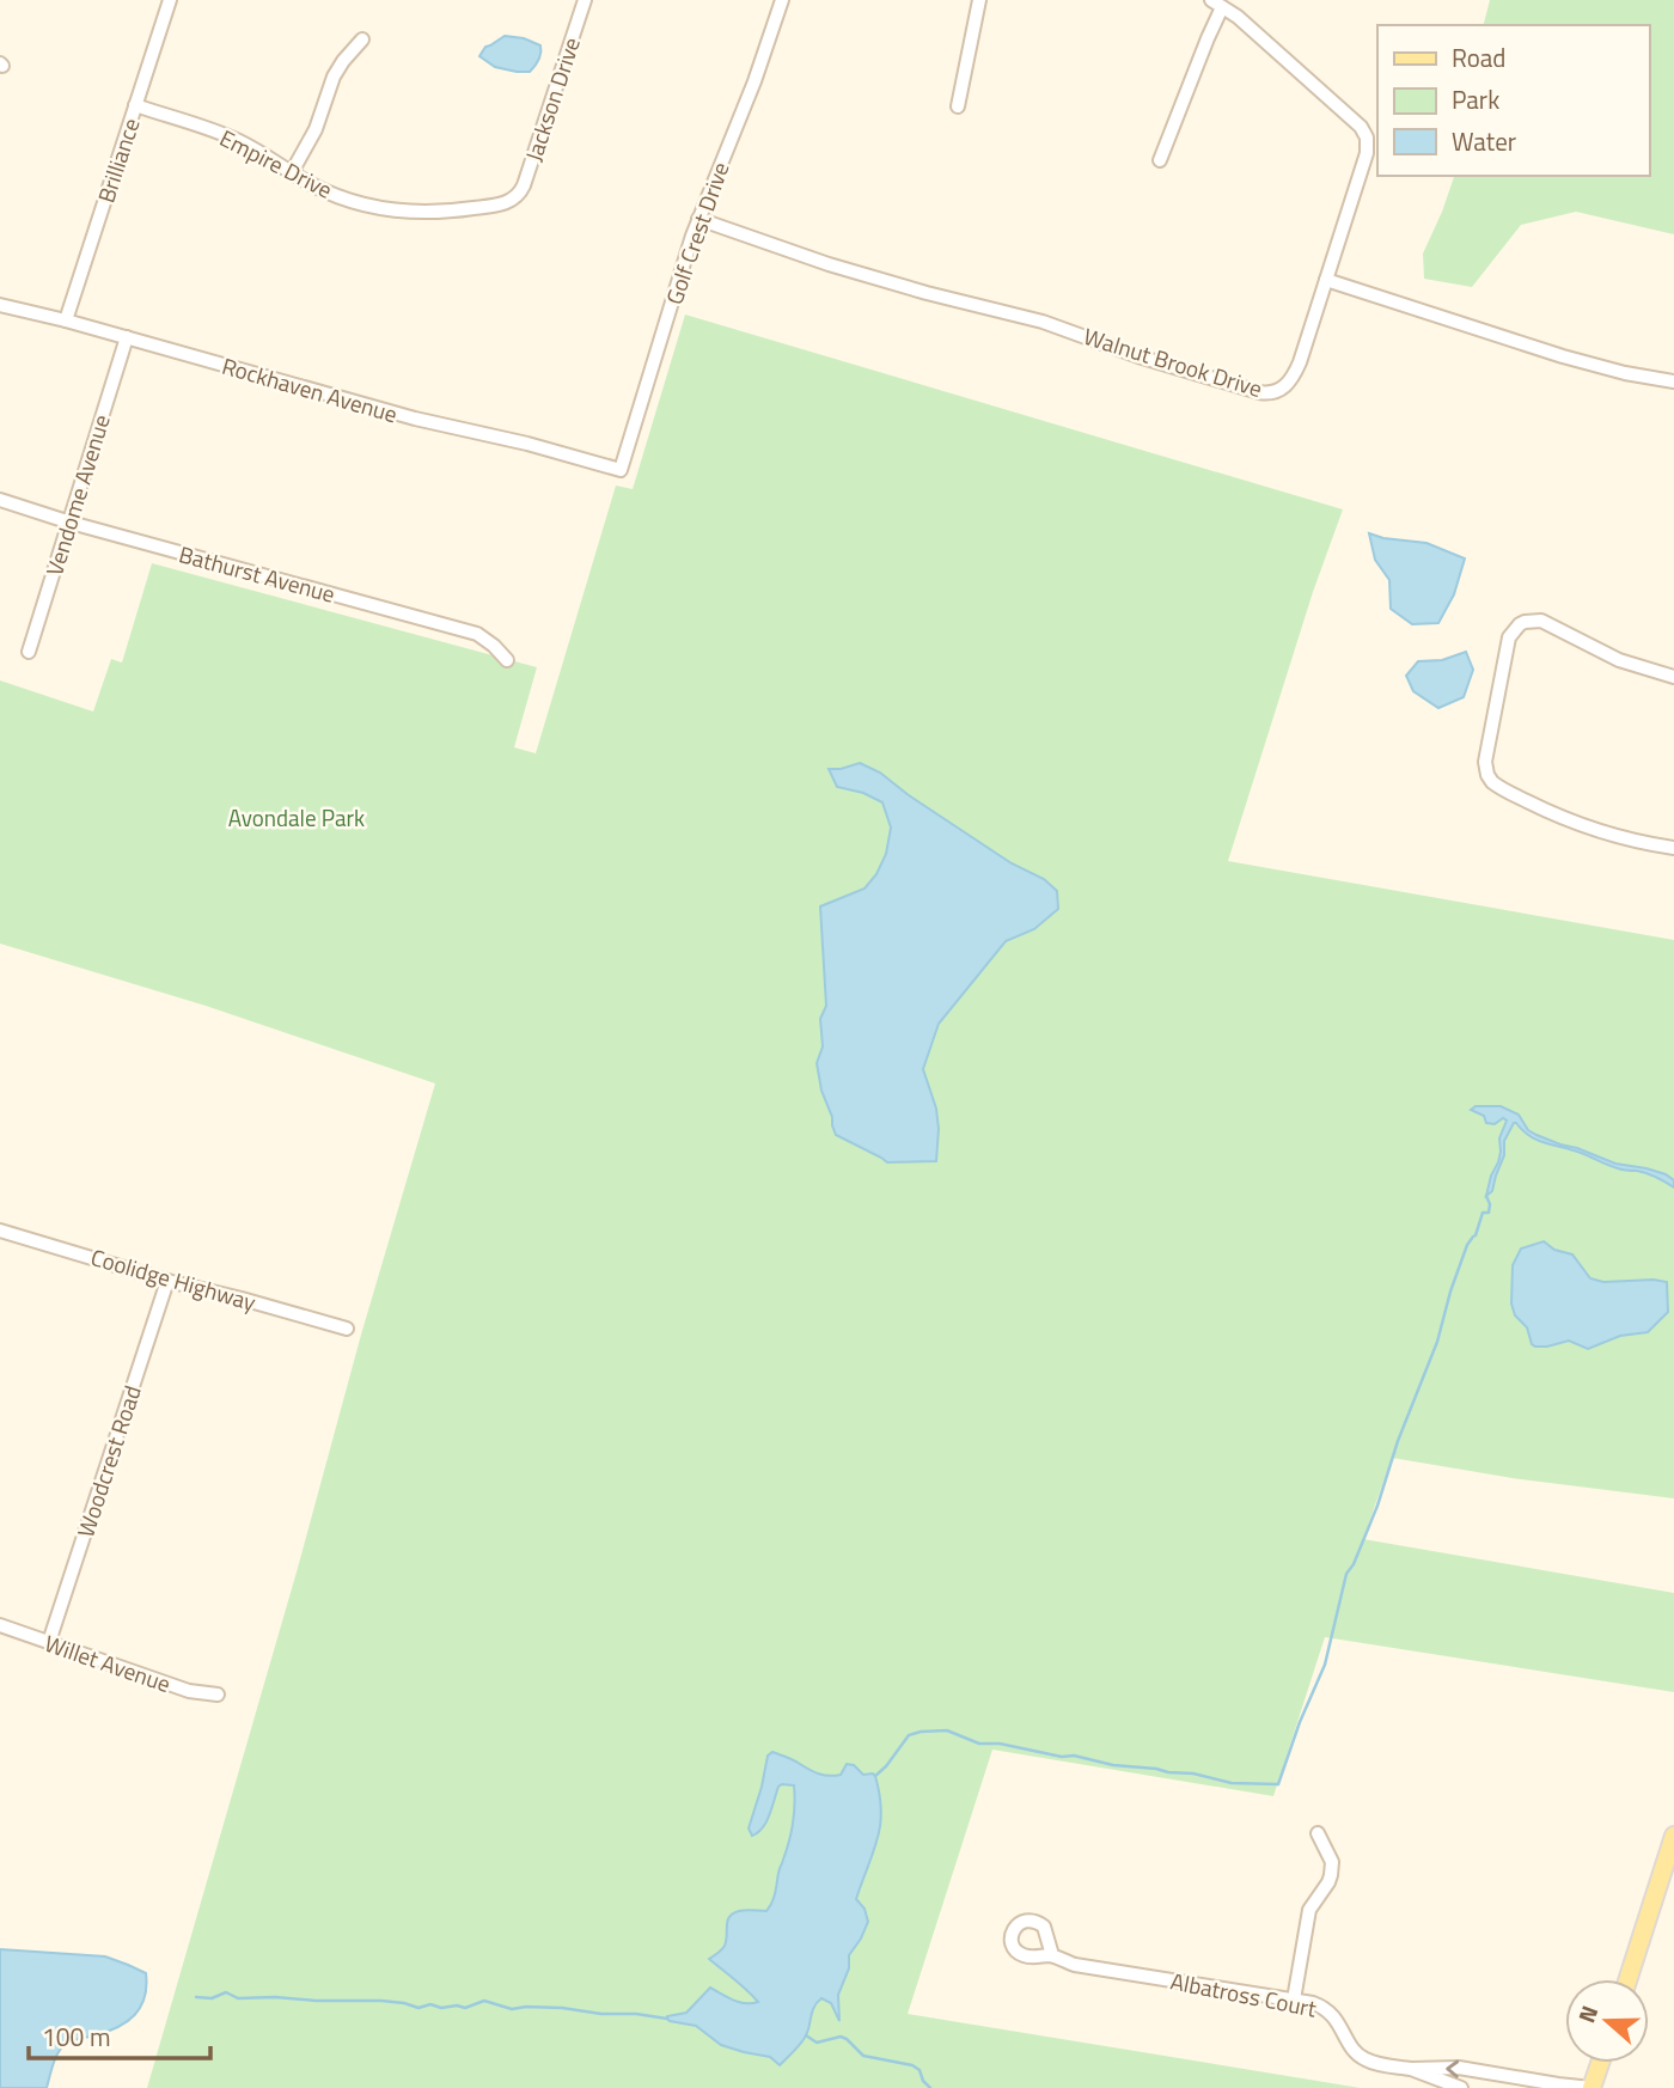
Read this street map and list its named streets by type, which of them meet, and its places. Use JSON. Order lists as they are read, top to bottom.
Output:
{
  "streets": {
    "street": [
      "Jackson Drive",
      "Brilliance",
      "Empire Drive",
      "Golf Crest Drive",
      "Walnut Brook Drive",
      "Rockhaven Avenue",
      "Vendome Avenue",
      "Bathurst Avenue",
      "Coolidge Highway",
      "Woodcrest Road",
      "Willet Avenue",
      "Albatross Court"
    ]
  },
  "crossings": [
    ["Jackson Drive", "Empire Drive"],
    ["Brilliance", "Empire Drive"],
    ["Brilliance", "Rockhaven Avenue"],
    ["Golf Crest Drive", "Walnut Brook Drive"],
    ["Golf Crest Drive", "Rockhaven Avenue"],
    ["Rockhaven Avenue", "Vendome Avenue"],
    ["Vendome Avenue", "Bathurst Avenue"],
    ["Coolidge Highway", "Woodcrest Road"],
    ["Woodcrest Road", "Willet Avenue"]
  ],
  "parks": ["Avondale Park"],
  "legend": ["Road", "Park", "Water"],
  "scale_bar": "100 m",
  "north": "left"
}
